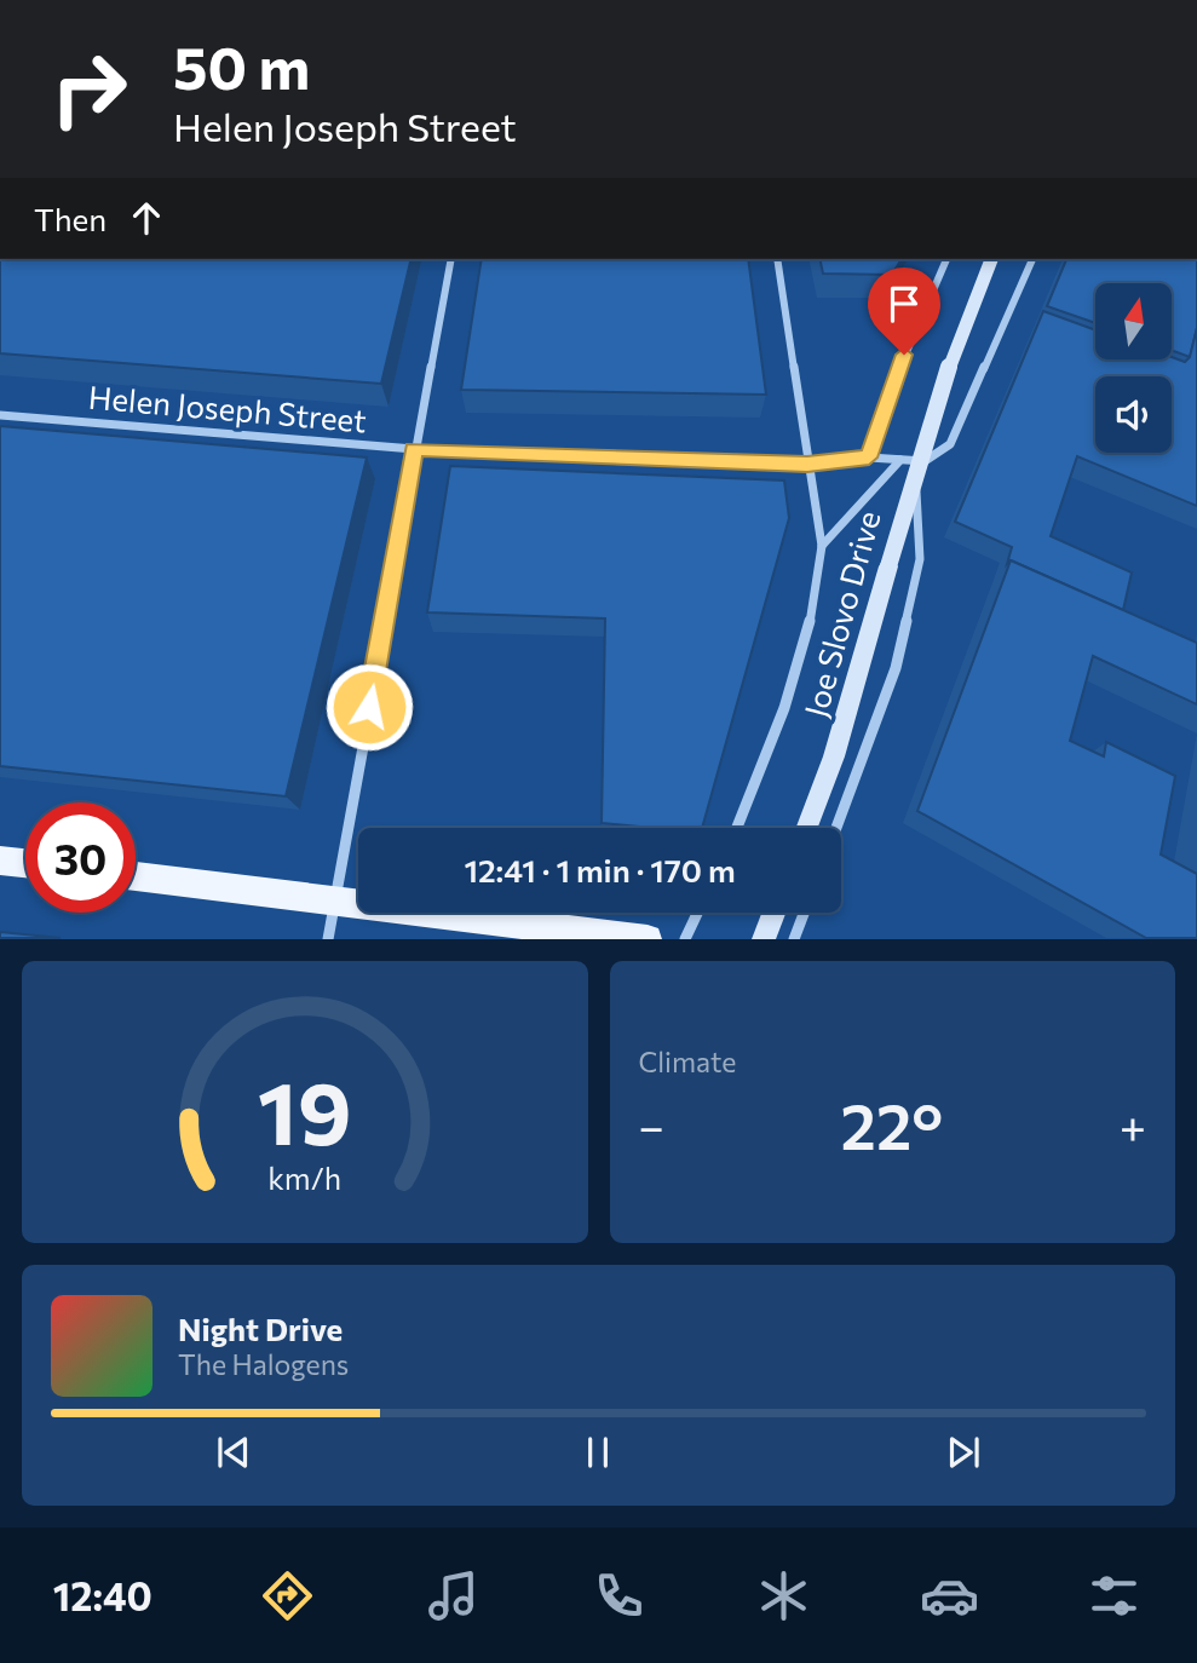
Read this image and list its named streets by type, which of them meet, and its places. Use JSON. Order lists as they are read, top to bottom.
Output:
{
  "streets": {
    "main road": ["Joe Slovo Drive"],
    "street": ["Helen Joseph Street"]
  },
  "crossings": [
    ["Helen Joseph Street", "Joe Slovo Drive"]
  ],
  "north": "top",
  "page": {
    "turn": ["50 m", "Helen Joseph Street"],
    "then": "Then",
    "limit": "30",
    "trip": "12:41 · 1 min · 170 m",
    "tile": "Climate",
    "heat": ["−", "22°", "+"],
    "song": ["Night Drive", "The Halogens"],
    "tabs": "12:40",
    "gauge": ["19", "km/h"]
  }
}
